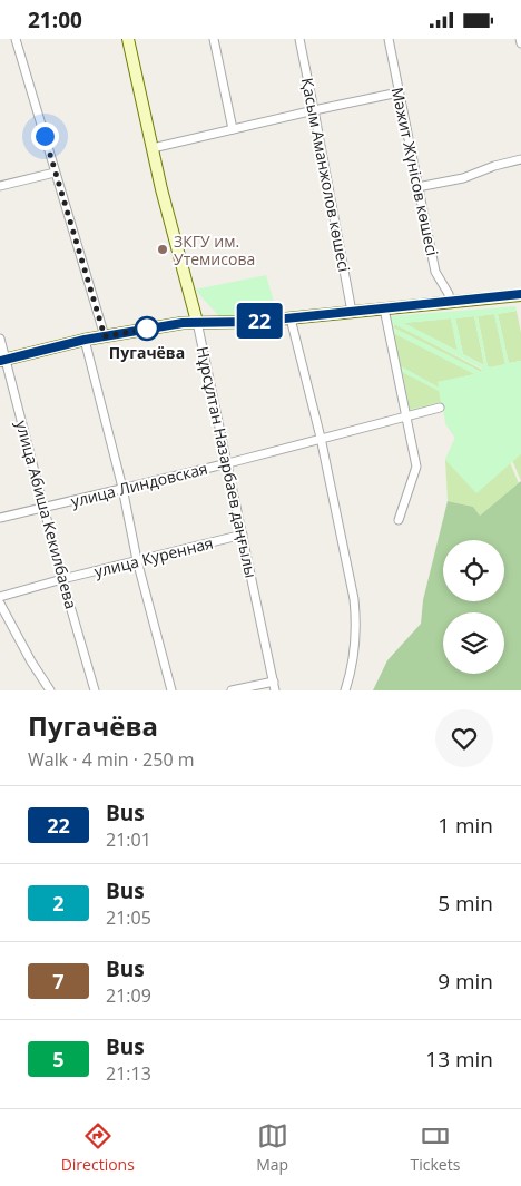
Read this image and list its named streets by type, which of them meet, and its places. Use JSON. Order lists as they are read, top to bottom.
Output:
{
  "streets": {
    "main road": ["Нұрсұлтан Назарбаев даңғылы"],
    "street": [
      "Мәжит Жүнісов көшесі",
      "Қасым Аманжолов көшесі",
      "улица Линдовская",
      "улица Абиша Кекилбаева",
      "улица Куренная"
    ]
  },
  "crossings": [
    ["Нұрсұлтан Назарбаев даңғылы", "улица Линдовская"],
    ["Нұрсұлтан Назарбаев даңғылы", "улица Куренная"],
    ["улица Линдовская", "улица Абиша Кекилбаева"],
    ["улица Абиша Кекилбаева", "улица Куренная"]
  ],
  "places": ["ЗКГУ им. Утемисова", "Пугачёва"],
  "lines": ["bus line 22"],
  "page": {
    "status": "21:00",
    "on_map": "22",
    "heading": ["Пугачёва", "Walk · 4 min · 250 m"],
    "list": [
      {
        "mark": "22",
        "name": "Bus",
        "note": "21:01",
        "value": "1 min"
      },
      {
        "mark": "2",
        "name": "Bus",
        "note": "21:05",
        "value": "5 min"
      },
      {
        "mark": "7",
        "name": "Bus",
        "note": "21:09",
        "value": "9 min"
      },
      {
        "mark": "5",
        "name": "Bus",
        "note": "21:13",
        "value": "13 min"
      }
    ],
    "tabs": ["Directions", "Map", "Tickets"]
  }
}
